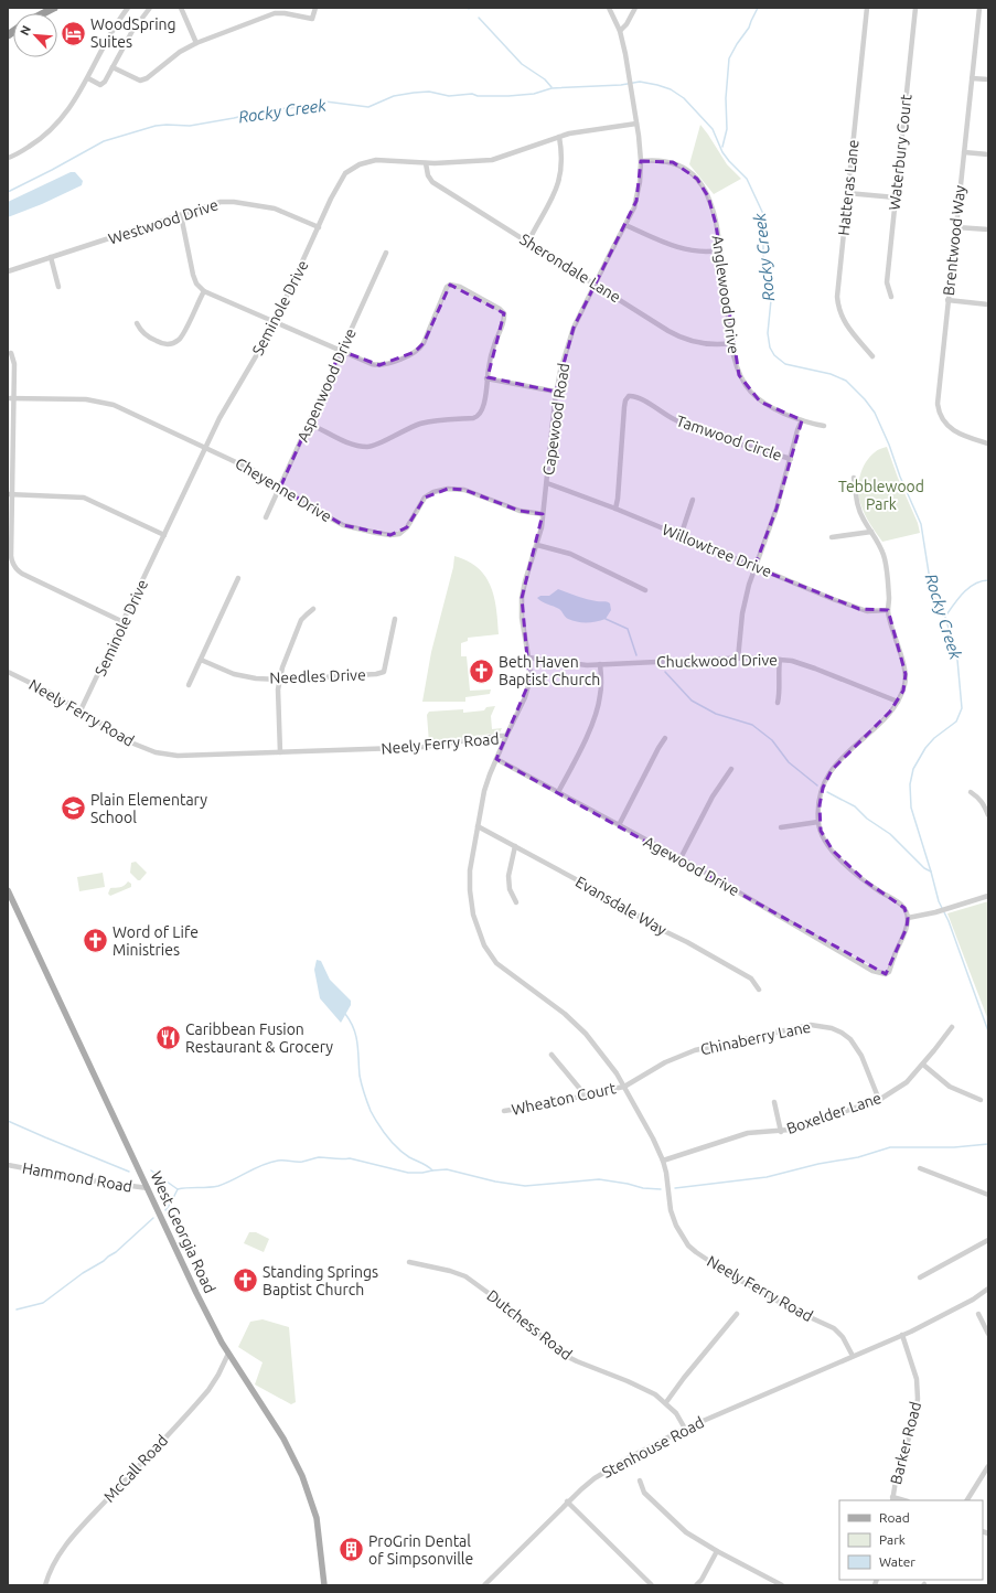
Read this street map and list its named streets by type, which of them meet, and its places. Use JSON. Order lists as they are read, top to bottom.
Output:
{
  "streets": {
    "main road": ["West Georgia Road"],
    "street": [
      "Waterbury Court",
      "Hatteras Lane",
      "Westwood Drive",
      "Brentwood Way",
      "Sherondale Lane",
      "Anglewood Drive",
      "Seminole Drive",
      "Aspenwood Drive",
      "Capewood Road",
      "Tamwood Circle",
      "Cheyenne Drive",
      "Willowtree Drive",
      "Chuckwood Drive",
      "Needles Drive",
      "Neely Ferry Road",
      "Agewood Drive",
      "Evansdale Way",
      "Chinaberry Lane",
      "Wheaton Court",
      "Boxelder Lane",
      "Hammond Road",
      "Dutchess Road",
      "Barker Road",
      "Stenhouse Road",
      "McCall Road"
    ]
  },
  "crossings": [
    ["Westwood Drive", "Seminole Drive"],
    ["Sherondale Lane", "Anglewood Drive"],
    ["Sherondale Lane", "Seminole Drive"],
    ["Sherondale Lane", "Capewood Road"],
    ["Anglewood Drive", "Capewood Road"],
    ["Anglewood Drive", "Tamwood Circle"],
    ["Seminole Drive", "Capewood Road"],
    ["Seminole Drive", "Cheyenne Drive"],
    ["Seminole Drive", "Neely Ferry Road"],
    ["Aspenwood Drive", "Cheyenne Drive"],
    ["Capewood Road", "Cheyenne Drive"],
    ["Capewood Road", "Willowtree Drive"],
    ["Capewood Road", "Chuckwood Drive"],
    ["Capewood Road", "Neely Ferry Road"],
    ["Tamwood Circle", "Willowtree Drive"],
    ["Tamwood Circle", "Chuckwood Drive"],
    ["Neely Ferry Road", "Agewood Drive"],
    ["Neely Ferry Road", "Evansdale Way"],
    ["Neely Ferry Road", "Chinaberry Lane"],
    ["Neely Ferry Road", "Wheaton Court"],
    ["Neely Ferry Road", "Boxelder Lane"],
    ["Neely Ferry Road", "Stenhouse Road"],
    ["Chinaberry Lane", "Wheaton Court"],
    ["Chinaberry Lane", "Boxelder Lane"],
    ["Hammond Road", "West Georgia Road"],
    ["West Georgia Road", "McCall Road"],
    ["Dutchess Road", "Stenhouse Road"]
  ],
  "water": ["Rocky Creek"],
  "parks": ["Tebblewood Park"],
  "places": {
    "hotel": ["WoodSpring Suites"],
    "church": ["Beth Haven Baptist Church", "Word of Life Ministries", "Standing Springs Baptist Church"],
    "school or university": ["Plain Elementary School"],
    "restaurant": ["Caribbean Fusion Restaurant & Grocery"],
    "building": ["ProGrin Dental of Simpsonville"]
  },
  "legend": ["Road", "Park", "Water"],
  "north": "top left"
}
